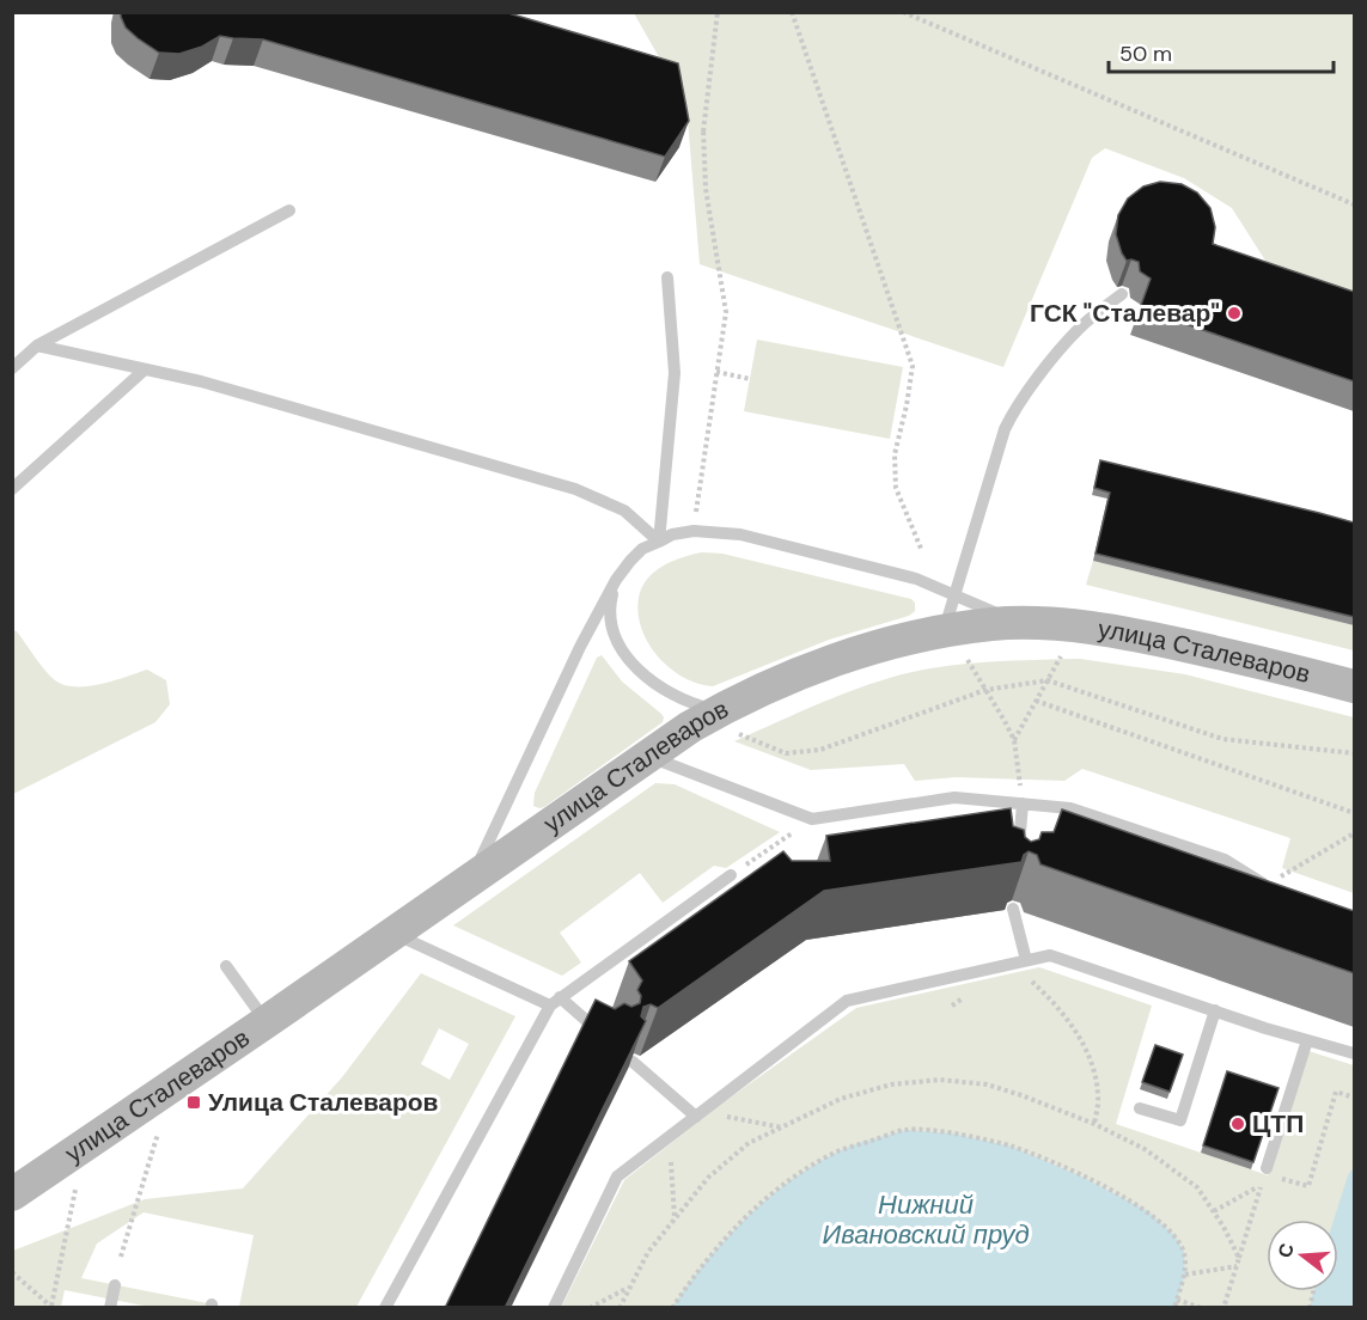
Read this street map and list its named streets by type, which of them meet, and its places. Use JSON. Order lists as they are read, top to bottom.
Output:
{
  "streets": {
    "main road": ["улица Сталеваров"]
  },
  "water": ["Нижний Ивановский пруд"],
  "places": {
    "other": ["ГСК \"Сталевар\"", "ЦТП"],
    "transit": ["Улица Сталеваров"]
  },
  "scale_bar": "50 m",
  "north": "left"
}
